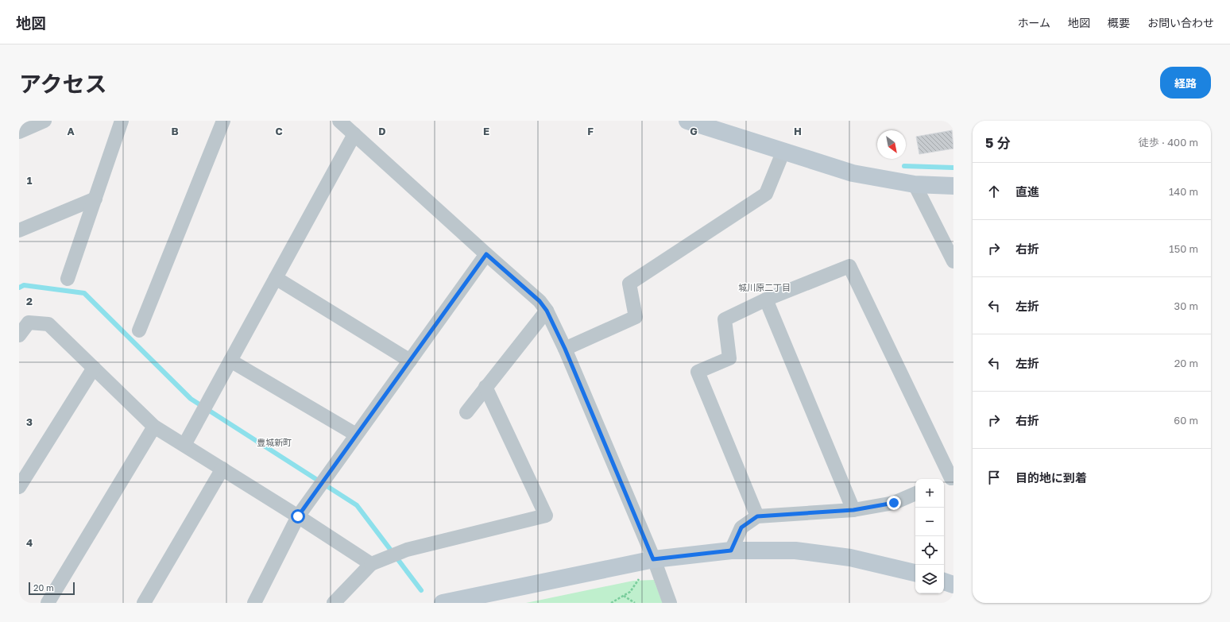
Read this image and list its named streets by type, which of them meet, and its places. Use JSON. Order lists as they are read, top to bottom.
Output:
{
  "districts": ["城川原二丁目", "豊城新町"],
  "scale_bar": "20 m",
  "north": "bottom right",
  "page": {
    "header": "地図",
    "nav": [
      "ホーム",
      "地図",
      "概要",
      "お問い合わせ"
    ],
    "title": "アクセス",
    "buttons": "経路",
    "heading": ["5 分", "徒歩 · 400 m"],
    "list": [
      ["直進", "140 m"],
      ["右折", "150 m"],
      ["左折", "30 m"],
      ["左折", "20 m"],
      ["右折", "60 m"],
      "目的地に到着"
    ],
    "map_buttons": ["+", "−"],
    "scale": "20 m"
  },
  "grid": {
    "columns": [
      "A",
      "B",
      "C",
      "D",
      "E",
      "F",
      "G",
      "H"
    ],
    "rows": [
      "1",
      "2",
      "3",
      "4"
    ]
  }
}
